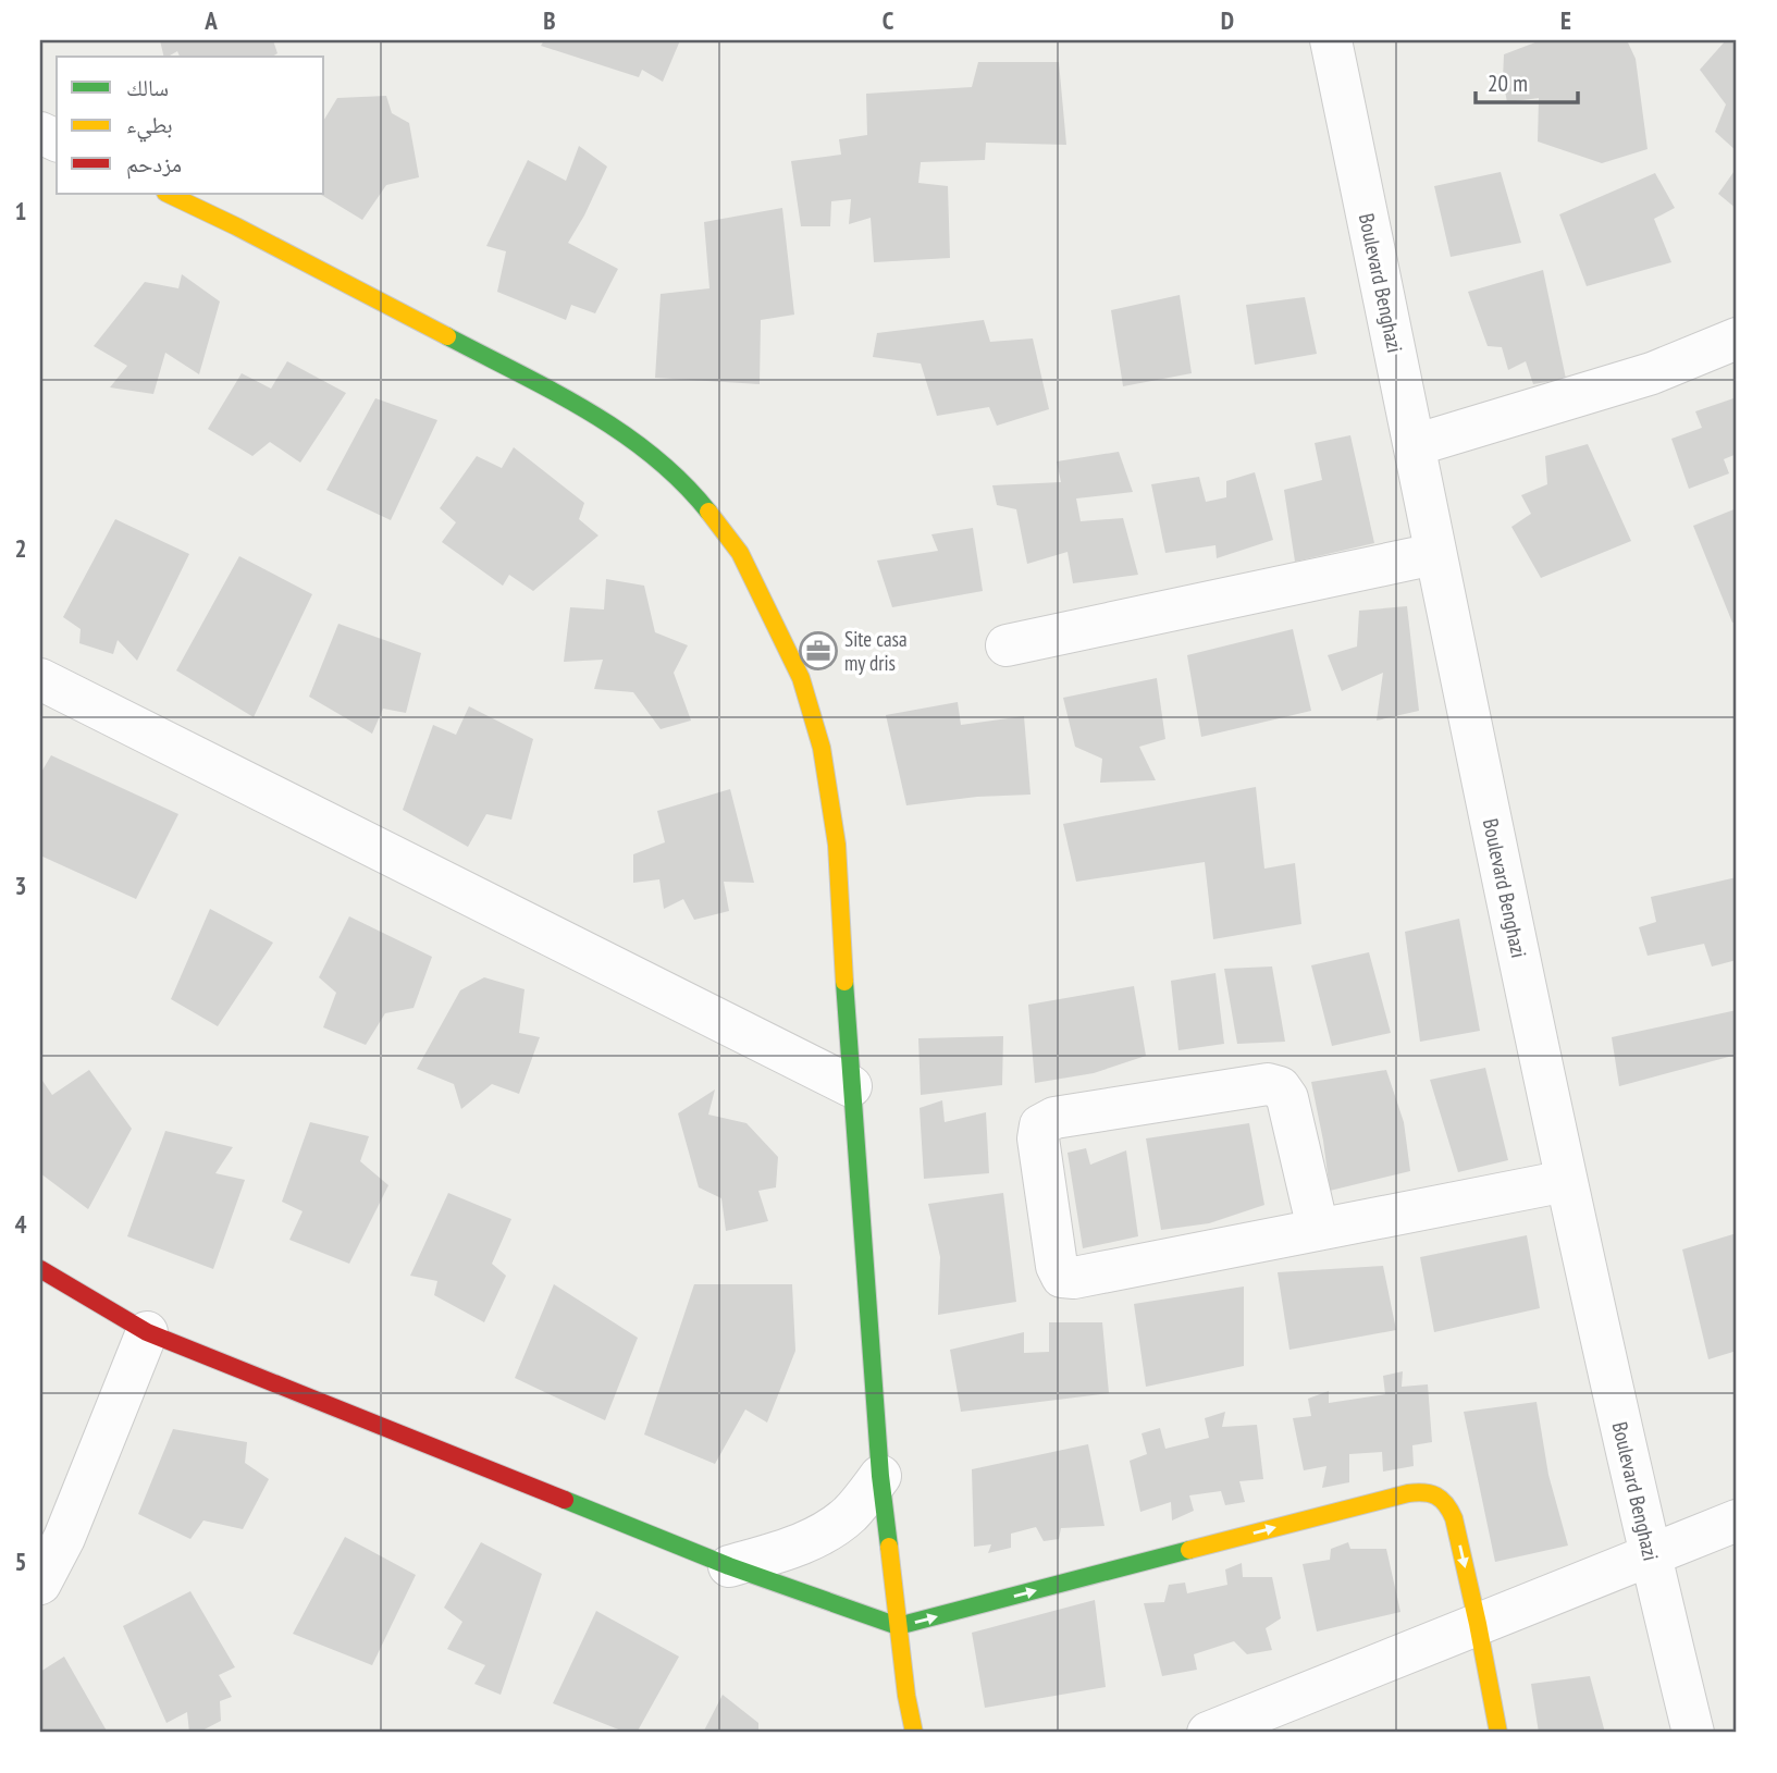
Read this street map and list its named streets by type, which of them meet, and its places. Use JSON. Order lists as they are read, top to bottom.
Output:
{
  "streets": {
    "street": ["Boulevard Benghazi"]
  },
  "places": {
    "office": ["Site casa my dris"]
  },
  "legend": ["سالك", "بطيء", "مزدحم"],
  "scale_bar": "20 m",
  "grid": {
    "columns": [
      "A",
      "B",
      "C",
      "D",
      "E"
    ],
    "rows": [
      "1",
      "2",
      "3",
      "4",
      "5"
    ]
  }
}
